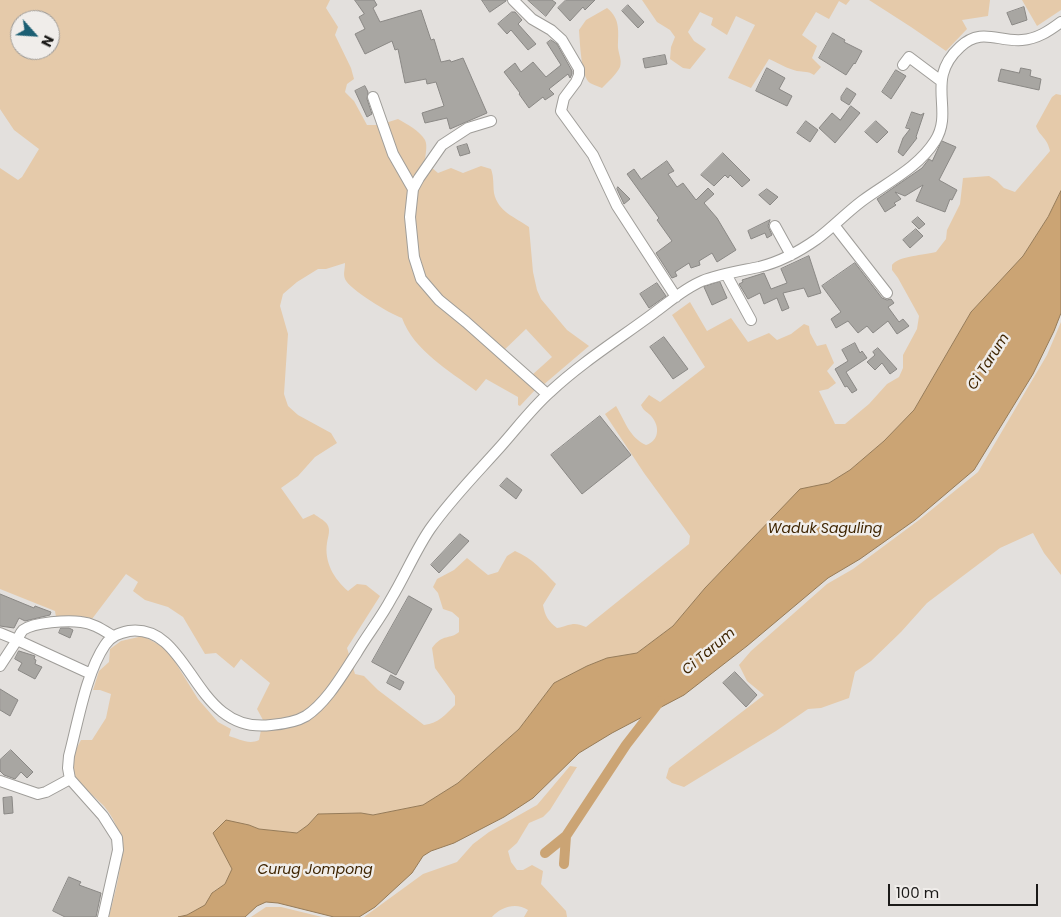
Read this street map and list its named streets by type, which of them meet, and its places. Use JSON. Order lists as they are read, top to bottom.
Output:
{
  "water": ["Ci Tarum", "Waduk Saguling", "Curug Jompong"],
  "scale_bar": "100 m",
  "north": "bottom right"
}
